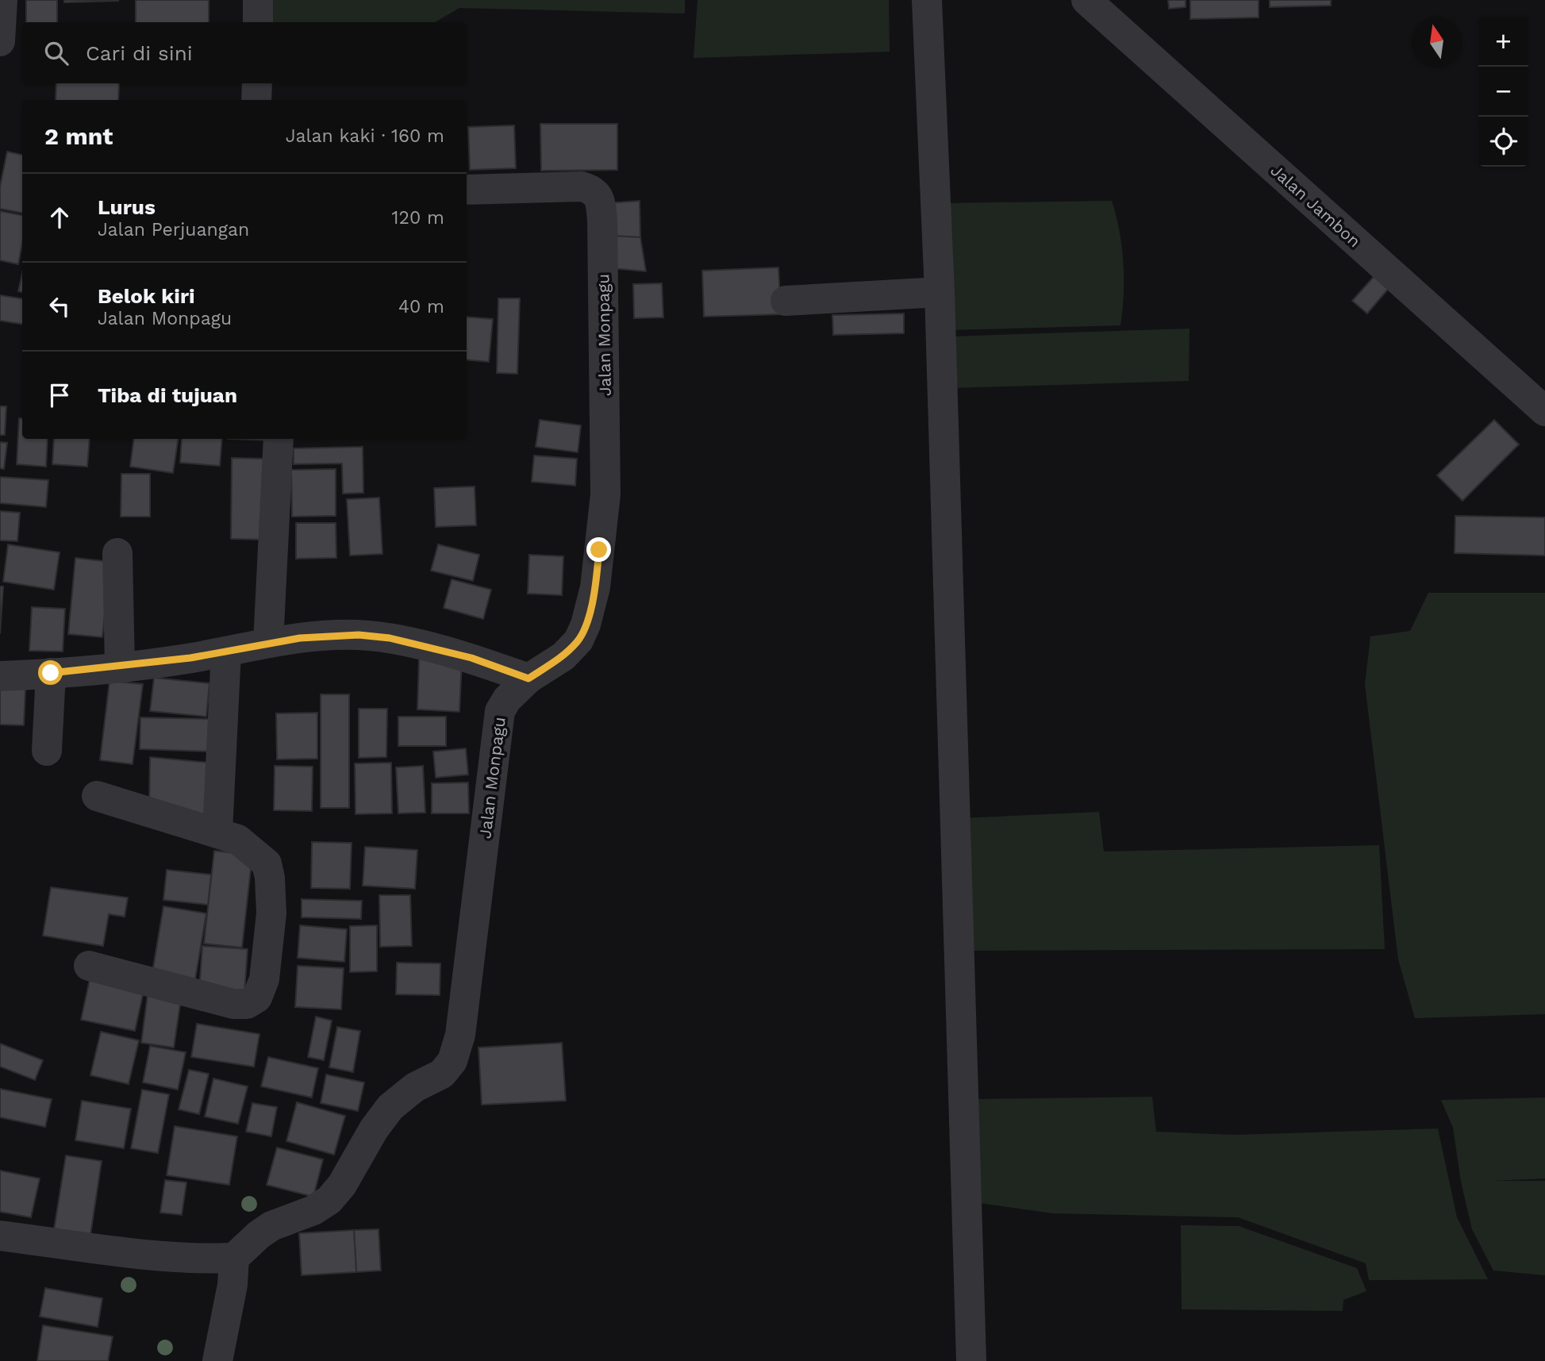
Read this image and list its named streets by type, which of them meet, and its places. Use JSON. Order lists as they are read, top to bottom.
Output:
{
  "streets": {
    "street": ["Jalan Jambon", "Jalan Monpagu"]
  },
  "north": "top",
  "page": {
    "map_buttons": ["+", "−"],
    "search": "Cari di sini",
    "heading": ["2 mnt", "Jalan kaki · 160 m"],
    "list": [
      ["Lurus", "Jalan Perjuangan", "120 m"],
      ["Belok kiri", "Jalan Monpagu", "40 m"],
      "Tiba di tujuan"
    ]
  }
}
